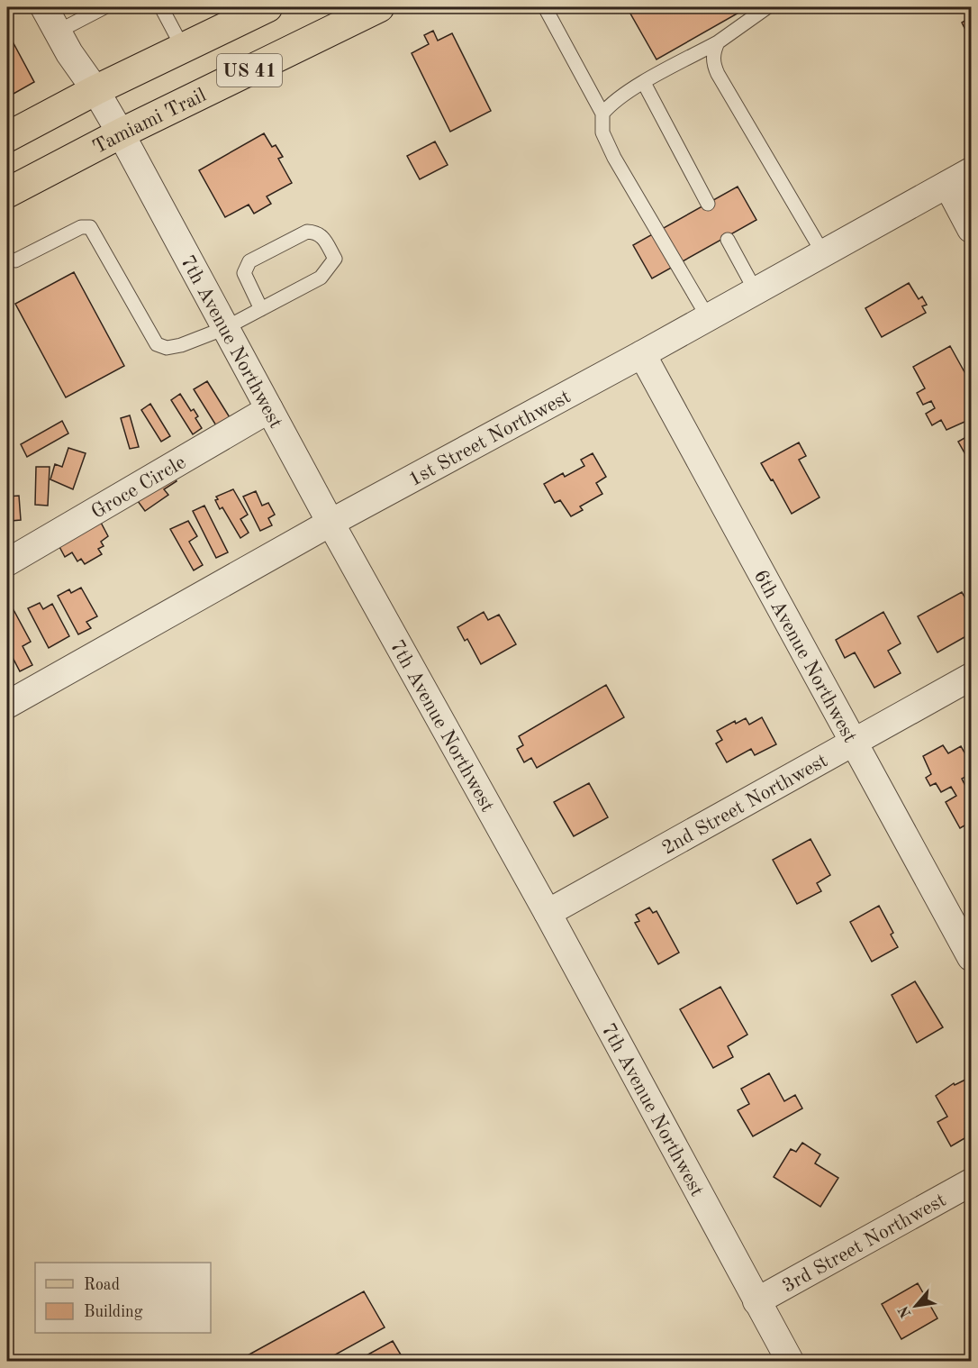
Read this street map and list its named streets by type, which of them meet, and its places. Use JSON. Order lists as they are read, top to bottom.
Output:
{
  "streets": {
    "main road": ["US 41", "Tamiami Trail"],
    "street": [
      "7th Avenue Northwest",
      "1st Street Northwest",
      "Groce Circle",
      "6th Avenue Northwest",
      "2nd Street Northwest",
      "3rd Street Northwest"
    ]
  },
  "crossings": [
    ["US 41", "7th Avenue Northwest"],
    ["Tamiami Trail", "7th Avenue Northwest"],
    ["7th Avenue Northwest", "1st Street Northwest"],
    ["7th Avenue Northwest", "Groce Circle"],
    ["7th Avenue Northwest", "2nd Street Northwest"],
    ["7th Avenue Northwest", "3rd Street Northwest"],
    ["1st Street Northwest", "6th Avenue Northwest"],
    ["6th Avenue Northwest", "2nd Street Northwest"]
  ],
  "legend": ["Road", "Building"],
  "north": "bottom left"
}
